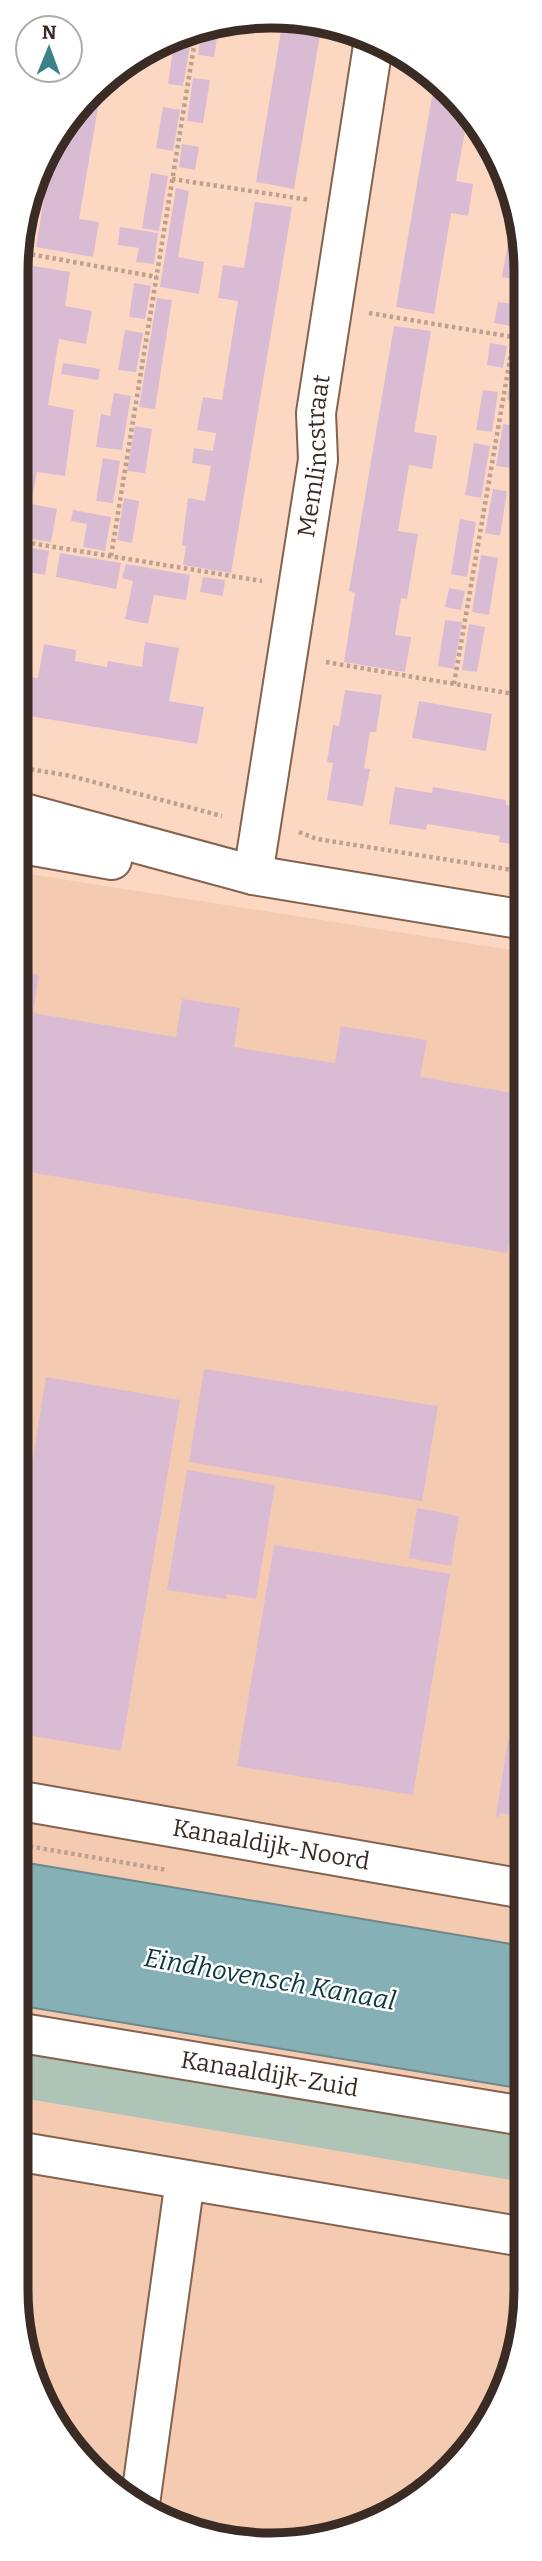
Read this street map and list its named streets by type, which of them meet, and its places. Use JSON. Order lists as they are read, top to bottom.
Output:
{
  "streets": {
    "street": ["Memlincstraat", "Kanaaldijk-Noord", "Kanaaldijk-Zuid"]
  },
  "water": ["Eindhovensch Kanaal"],
  "north": "top"
}
